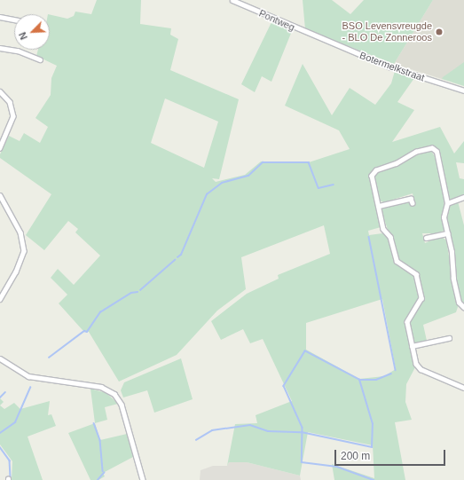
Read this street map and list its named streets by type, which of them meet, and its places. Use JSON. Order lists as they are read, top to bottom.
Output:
{
  "streets": {
    "street": ["Pontweg", "Botermelkstraat"]
  },
  "crossings": [
    ["Pontweg", "Botermelkstraat"]
  ],
  "places": ["BSO Levensvreugde - BLO De Zonneroos"],
  "scale_bar": "200 m",
  "north": "bottom left"
}
